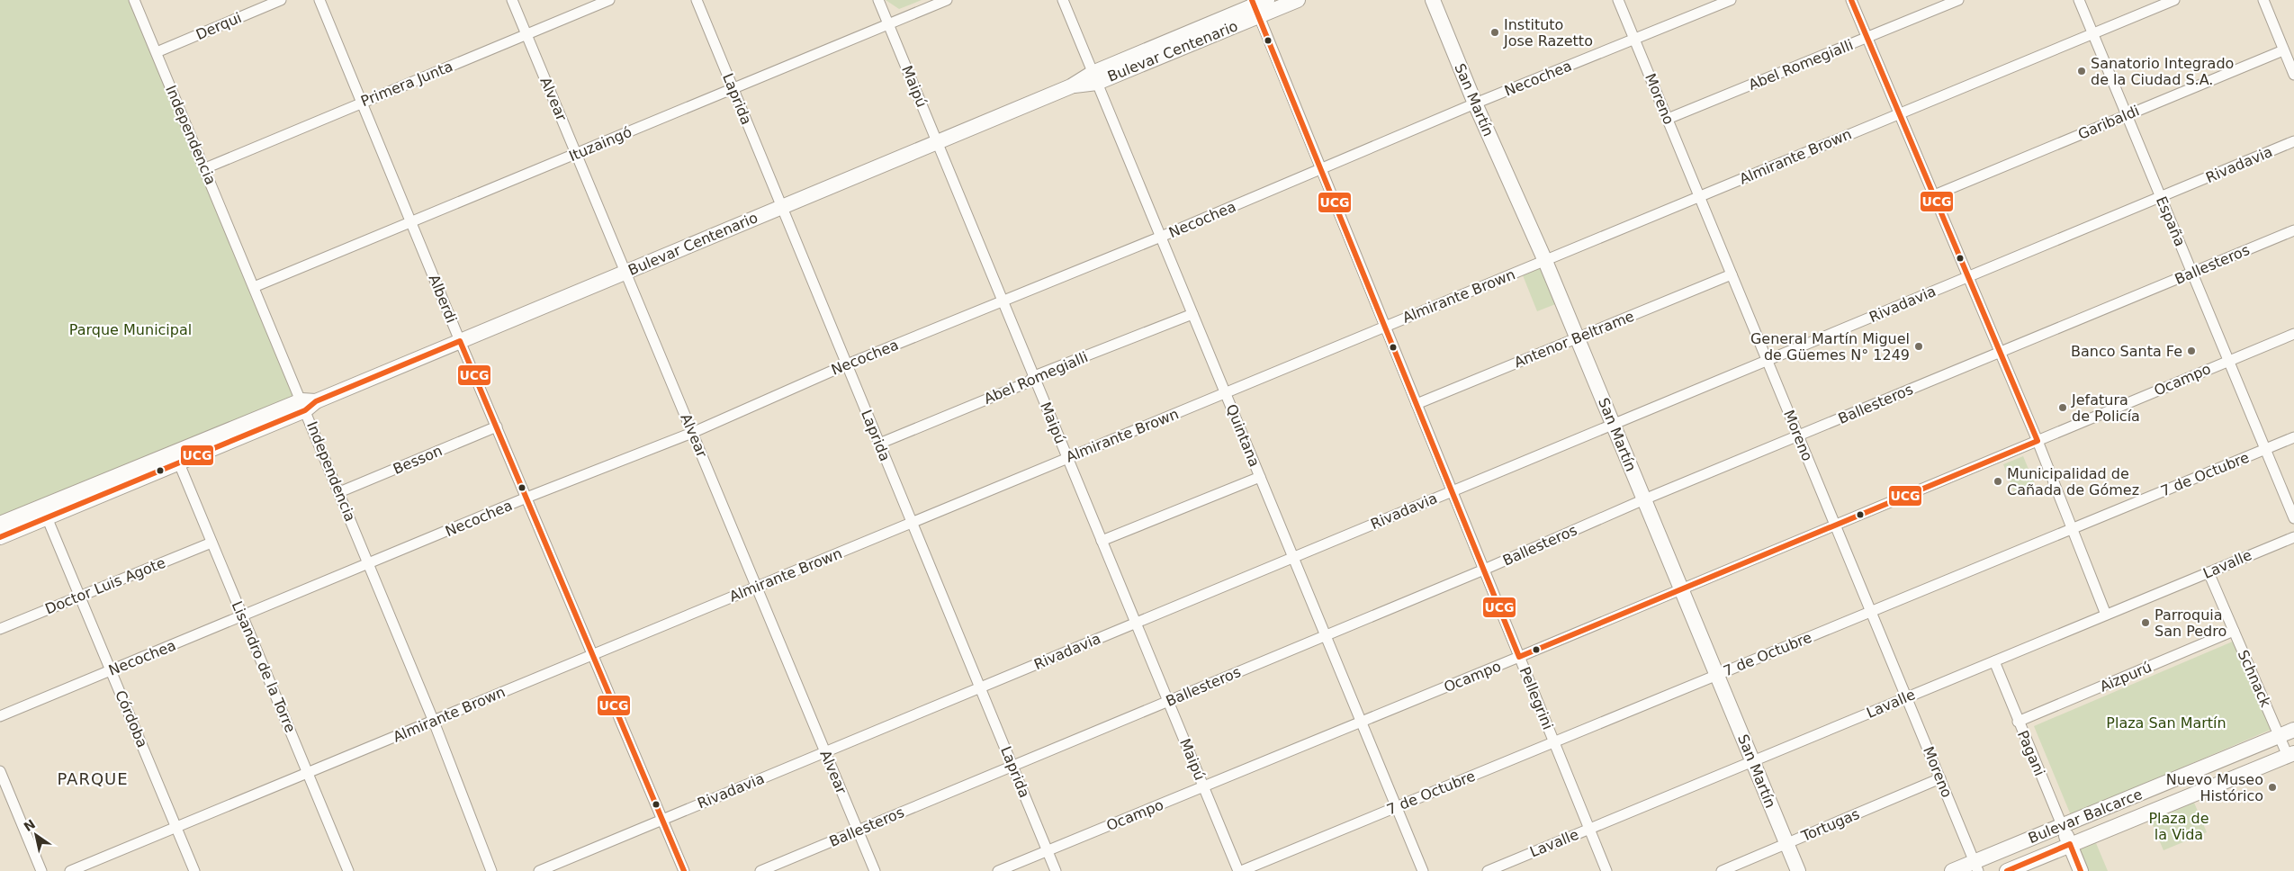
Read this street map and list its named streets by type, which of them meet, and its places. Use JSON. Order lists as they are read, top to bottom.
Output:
{
  "streets": {
    "main road": [
      "Bulevar Centenario",
      "San Martín",
      "Pagani",
      "Bulevar Balcarce"
    ],
    "street": [
      "Derqui",
      "Abel Romegialli",
      "Necochea",
      "Primera Junta",
      "Maipú",
      "Alvear",
      "Laprida",
      "Moreno",
      "Garibaldi",
      "Independencia",
      "Ituzaingó",
      "Almirante Brown",
      "Rivadavia",
      "España",
      "Ballesteros",
      "Alberdi",
      "Antenor Beltrame",
      "Ocampo",
      "Quintana",
      "Besson",
      "7 de Octubre",
      "Lavalle",
      "Doctor Luis Agote",
      "Lisandro de la Torre",
      "Aizpurú",
      "Schnack",
      "Pellegrini",
      "Córdoba",
      "Tortugas"
    ]
  },
  "crossings": [
    ["Derqui", "Independencia"],
    ["Bulevar Centenario", "Maipú"],
    ["Bulevar Centenario", "Alvear"],
    ["Bulevar Centenario", "Laprida"],
    ["Bulevar Centenario", "Independencia"],
    ["Bulevar Centenario", "Alberdi"],
    ["Bulevar Centenario", "Quintana"],
    ["Bulevar Centenario", "Lisandro de la Torre"],
    ["Bulevar Centenario", "Pellegrini"],
    ["Bulevar Centenario", "Córdoba"],
    ["Abel Romegialli", "Maipú"],
    ["Abel Romegialli", "Laprida"],
    ["Abel Romegialli", "Moreno"],
    ["Abel Romegialli", "Quintana"],
    ["Necochea", "Maipú"],
    ["Necochea", "Alvear"],
    ["Necochea", "Laprida"],
    ["Necochea", "Moreno"],
    ["Necochea", "San Martín"],
    ["Necochea", "Independencia"],
    ["Necochea", "Alberdi"],
    ["Necochea", "Quintana"],
    ["Necochea", "Lisandro de la Torre"],
    ["Necochea", "Pellegrini"],
    ["Necochea", "Córdoba"],
    ["Primera Junta", "Alvear"],
    ["Primera Junta", "Independencia"],
    ["Primera Junta", "Alberdi"],
    ["Maipú", "Ituzaingó"],
    ["Maipú", "Almirante Brown"],
    ["Maipú", "Rivadavia"],
    ["Maipú", "Ballesteros"],
    ["Maipú", "Ocampo"],
    ["Maipú", "7 de Octubre"],
    ["Alvear", "Ituzaingó"],
    ["Alvear", "Almirante Brown"],
    ["Alvear", "Rivadavia"],
    ["Alvear", "Ballesteros"],
    ["Laprida", "Ituzaingó"],
    ["Laprida", "Almirante Brown"],
    ["Laprida", "Rivadavia"],
    ["Laprida", "Ballesteros"],
    ["Laprida", "Ocampo"],
    ["Moreno", "Almirante Brown"],
    ["Moreno", "Rivadavia"],
    ["Moreno", "Ballesteros"],
    ["Moreno", "Antenor Beltrame"],
    ["Moreno", "Ocampo"],
    ["Moreno", "7 de Octubre"],
    ["Moreno", "Lavalle"],
    ["Moreno", "Bulevar Balcarce"],
    ["Moreno", "Tortugas"],
    ["San Martín", "Almirante Brown"],
    ["San Martín", "Rivadavia"],
    ["San Martín", "Ballesteros"],
    ["San Martín", "Antenor Beltrame"],
    ["San Martín", "Ocampo"],
    ["San Martín", "7 de Octubre"],
    ["San Martín", "Lavalle"],
    ["San Martín", "Tortugas"],
    ["Garibaldi", "España"],
    ["Independencia", "Ituzaingó"],
    ["Independencia", "Almirante Brown"],
    ["Independencia", "Besson"],
    ["Ituzaingó", "Alberdi"],
    ["Almirante Brown", "España"],
    ["Almirante Brown", "Alberdi"],
    ["Almirante Brown", "Quintana"],
    ["Almirante Brown", "Lisandro de la Torre"],
    ["Almirante Brown", "Pellegrini"],
    ["Almirante Brown", "Córdoba"],
    ["Rivadavia", "España"],
    ["Rivadavia", "Alberdi"],
    ["Rivadavia", "Quintana"],
    ["Rivadavia", "Pellegrini"],
    ["España", "Ballesteros"],
    ["España", "Ocampo"],
    ["España", "7 de Octubre"],
    ["Ballesteros", "Quintana"],
    ["Ballesteros", "Pellegrini"],
    ["Alberdi", "Besson"],
    ["Antenor Beltrame", "Pellegrini"],
    ["Ocampo", "Quintana"],
    ["Ocampo", "Pellegrini"],
    ["Quintana", "7 de Octubre"],
    ["7 de Octubre", "Pellegrini"],
    ["Lavalle", "Schnack"],
    ["Lavalle", "Pellegrini"],
    ["Lavalle", "Pagani"],
    ["Doctor Luis Agote", "Lisandro de la Torre"],
    ["Doctor Luis Agote", "Córdoba"],
    ["Aizpurú", "Schnack"],
    ["Aizpurú", "Pagani"],
    ["Schnack", "Bulevar Balcarce"],
    ["Pagani", "Bulevar Balcarce"]
  ],
  "districts": ["PARQUE"],
  "parks": ["Parque Municipal", "Plaza San Martín", "Plaza de la Vida"],
  "places": [
    "Instituto Jose Razetto",
    "Sanatorio Integrado de la Ciudad S.A.",
    "General Martín Miguel de Güemes N° 1249",
    "Banco Santa Fe",
    "Jefatura de Policía",
    "Municipalidad de Cañada de Gómez",
    "Parroquia San Pedro",
    "Nuevo Museo Histórico"
  ],
  "lines": ["transit line UCG"],
  "north": "top left"
}
